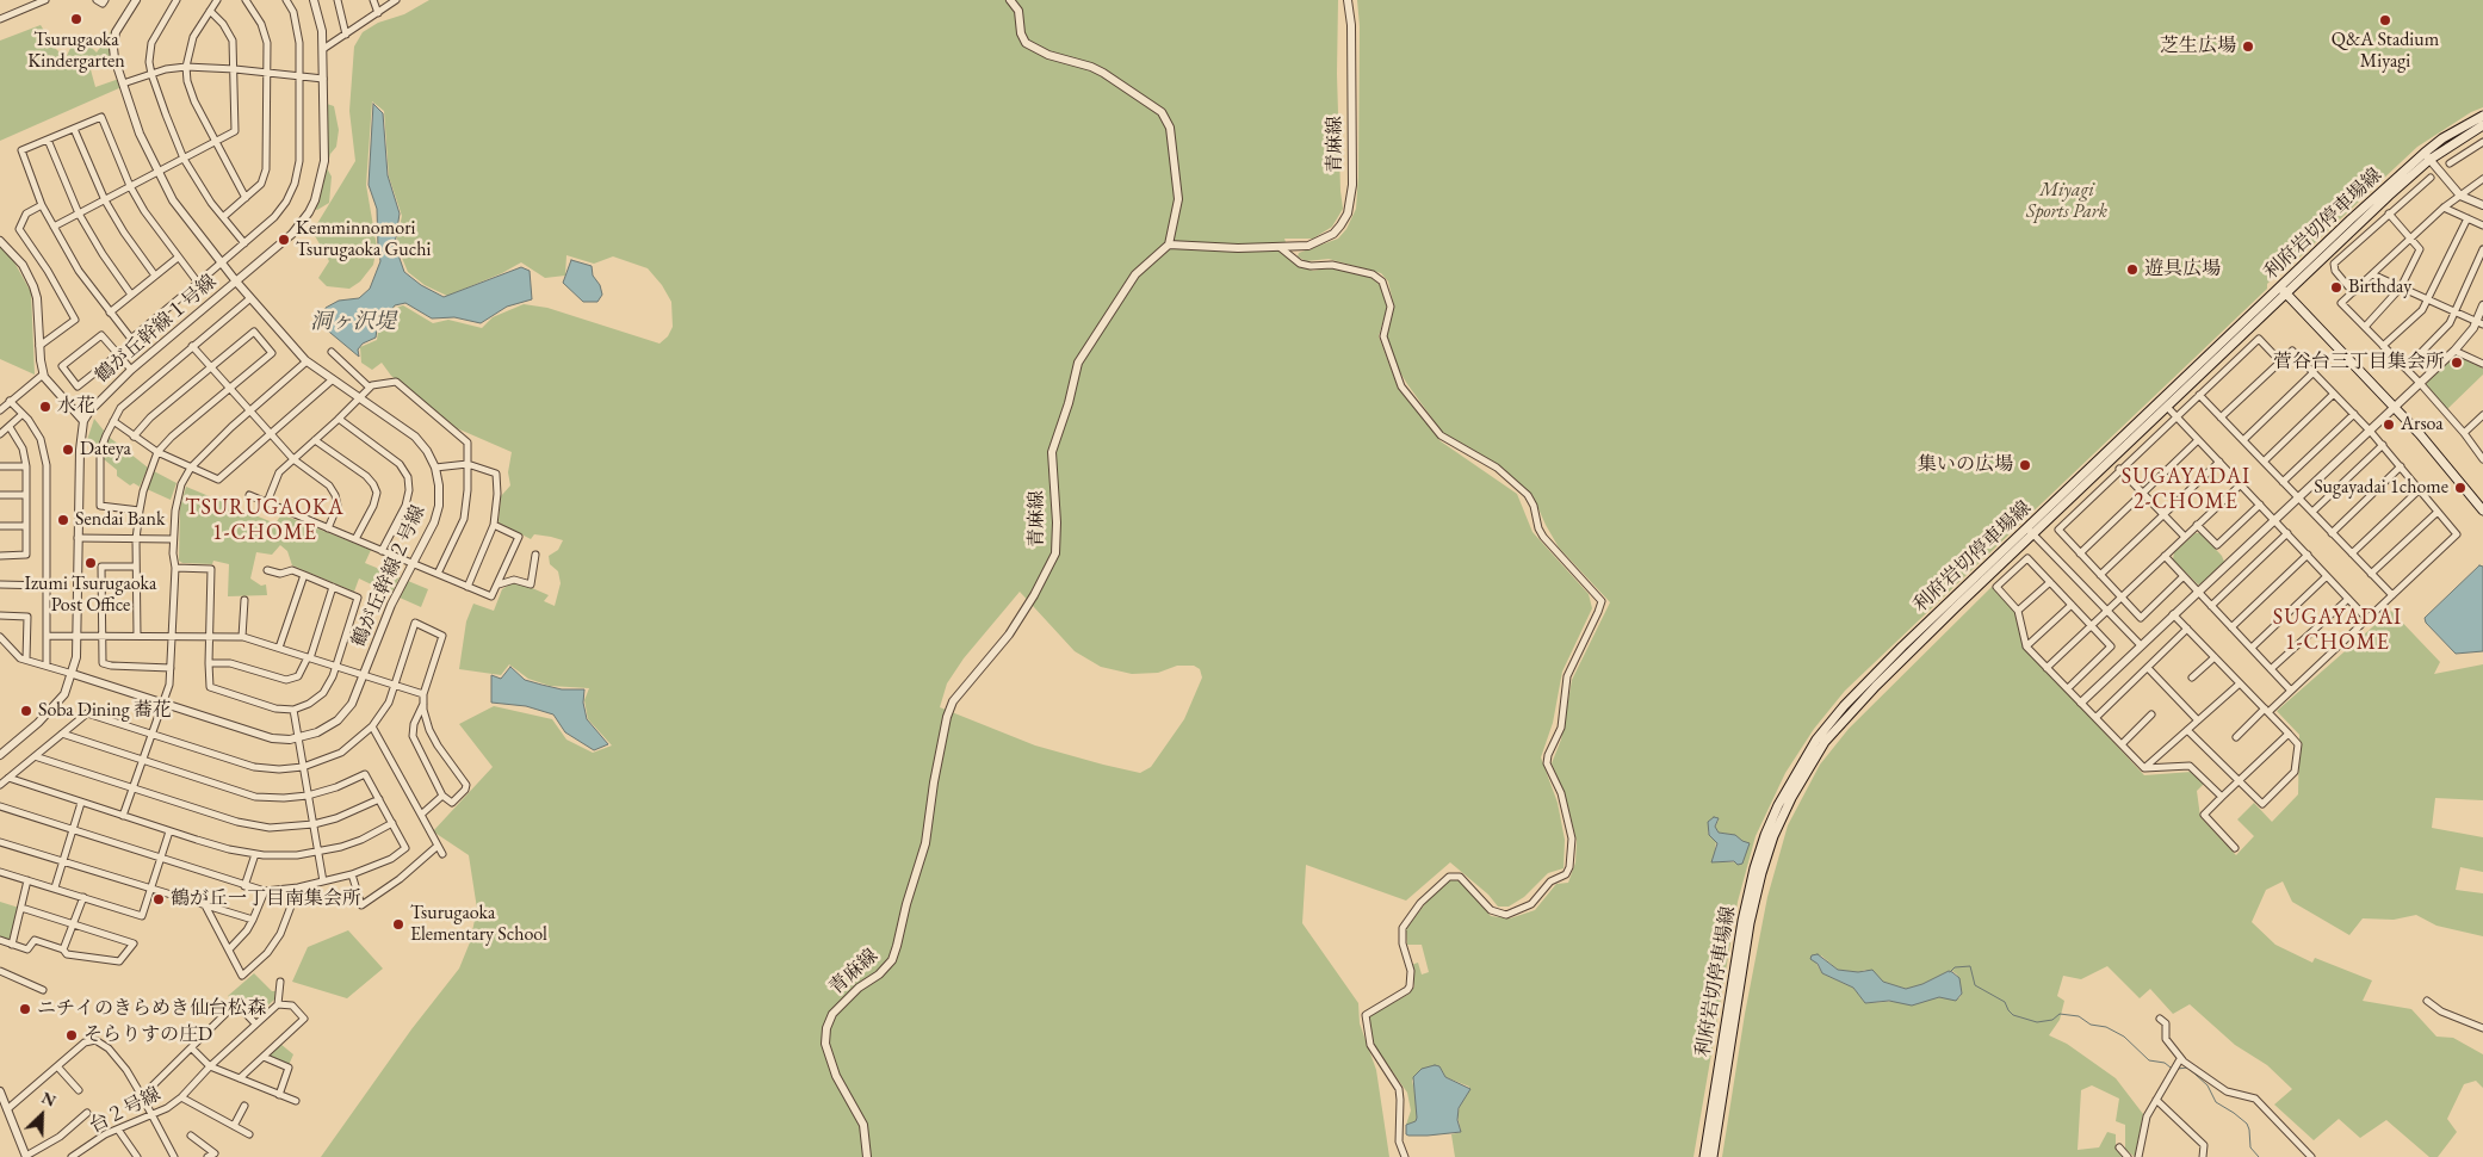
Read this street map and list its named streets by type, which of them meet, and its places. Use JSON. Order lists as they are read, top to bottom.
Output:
{
  "streets": {
    "main road": ["利府岩切停車場線"],
    "street": [
      "青麻線",
      "鶴が丘幹線１号線",
      "鶴が丘幹線２号線",
      "台２号線"
    ]
  },
  "crossings": [
    ["鶴が丘幹線１号線", "鶴が丘幹線２号線"]
  ],
  "districts": ["SUGAYADAI 2-CHOME", "TSURUGAOKA 1-CHOME", "SUGAYADAI 1-CHOME"],
  "water": ["洞ヶ沢堤"],
  "parks": ["Miyagi Sports Park"],
  "places": [
    "Tsurugaoka Kindergarten",
    "Q&A Stadium Miyagi",
    "芝生広場",
    "Kemminnomori Tsurugaoka Guchi",
    "遊具広場",
    "Birthday",
    "菅谷台三丁目集会所",
    "水花",
    "Arsoa",
    "Dateya",
    "集いの広場",
    "Sugayadai 1chome",
    "Sendai Bank",
    "Izumi Tsurugaoka Post Office",
    "Soba Dining 蕎花",
    "鶴が丘一丁目南集会所",
    "Tsurugaoka Elementary School",
    "ニチイのきらめき仙台松森",
    "そらりすの庄D"
  ],
  "north": "top right"
}
